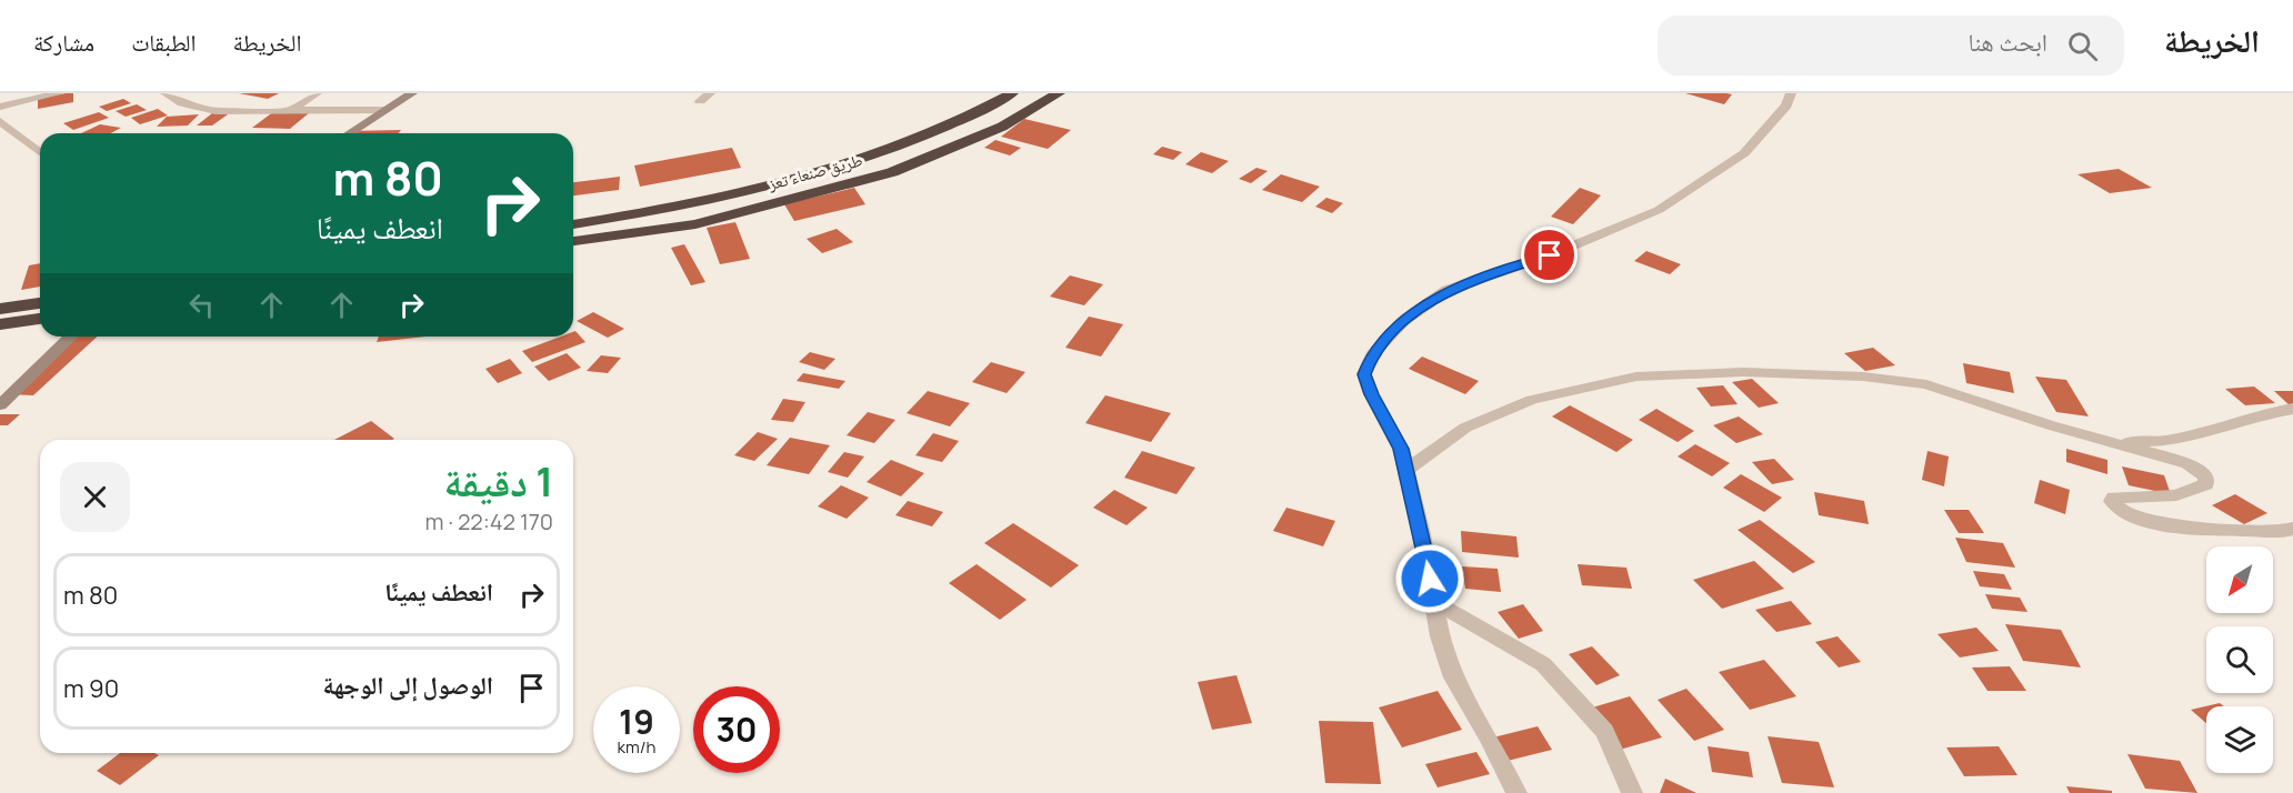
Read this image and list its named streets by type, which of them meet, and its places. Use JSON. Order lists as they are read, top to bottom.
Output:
{
  "streets": {
    "highway": ["طريق صنعاء تعز"]
  },
  "north": "bottom left",
  "page": {
    "header": "الخريطة",
    "search": "ابحث هنا",
    "nav": ["الخريطة", "الطبقات", "مشاركة"],
    "turn": ["80 m", "انعطف يمينًا"],
    "heading": ["1 دقيقة", "170 m · 22:42"],
    "list": [
      {
        "name": "انعطف يمينًا",
        "value": "80 m"
      },
      {
        "name": "الوصول إلى الوجهة",
        "value": "90 m"
      }
    ],
    "speed": "19 km/h",
    "limit": "30"
  }
}
